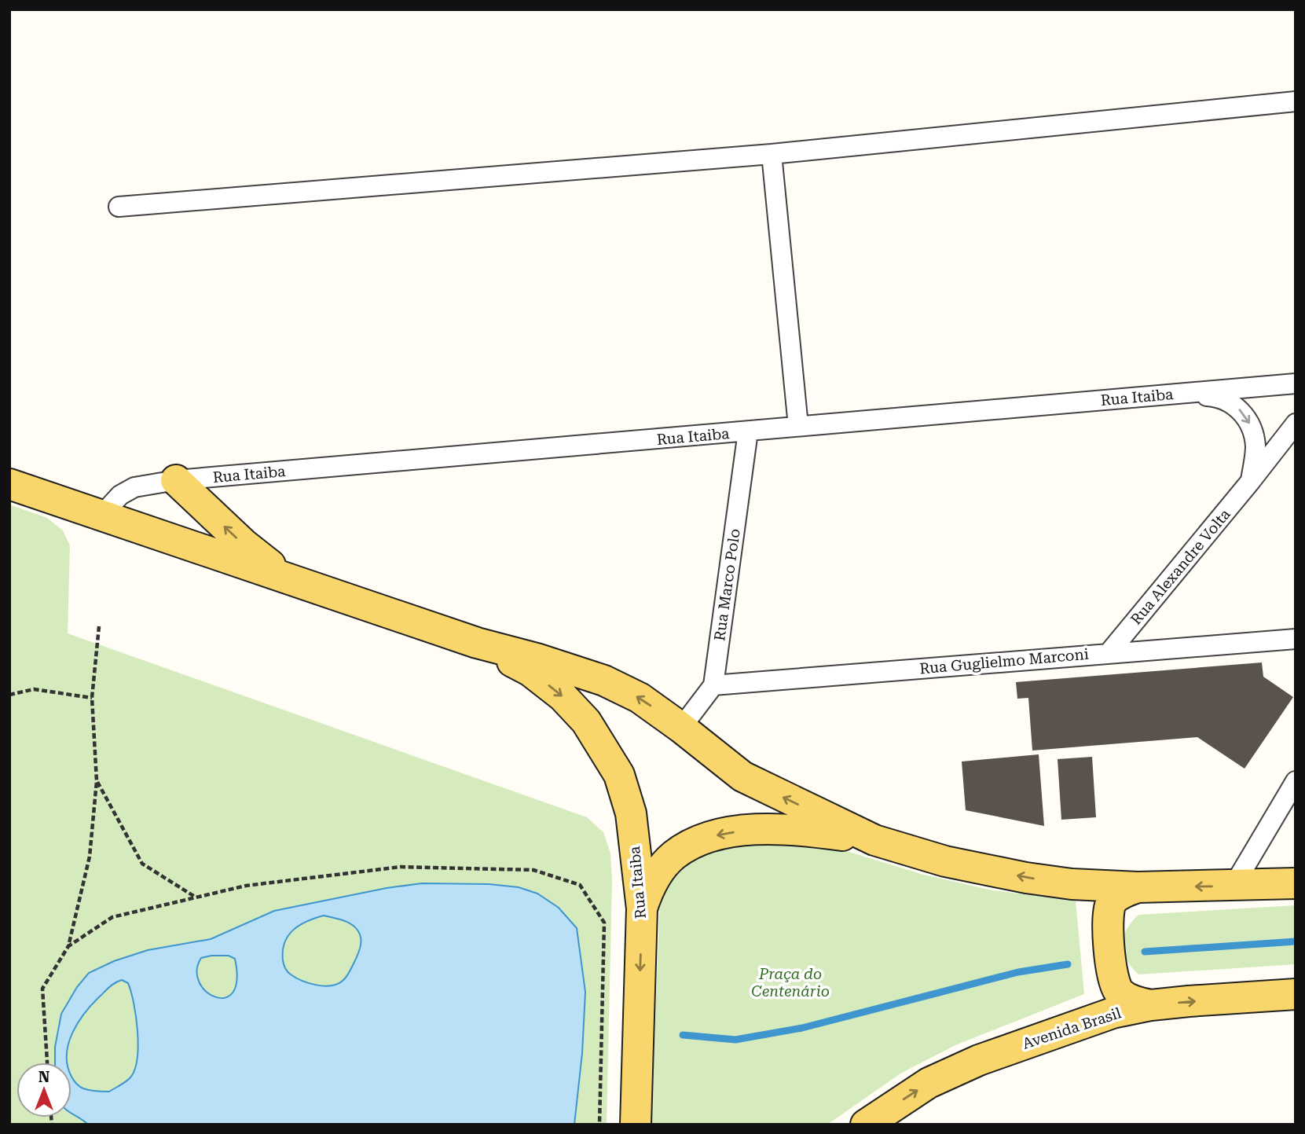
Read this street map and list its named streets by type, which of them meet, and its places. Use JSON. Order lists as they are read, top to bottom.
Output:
{
  "streets": {
    "main road": ["Rua Itaiba", "Avenida Brasil"],
    "street": ["Rua Alexandre Volta", "Rua Marco Polo", "Rua Guglielmo Marconi"]
  },
  "crossings": [
    ["Rua Itaiba", "Rua Marco Polo"],
    ["Rua Alexandre Volta", "Rua Guglielmo Marconi"],
    ["Rua Marco Polo", "Rua Guglielmo Marconi"]
  ],
  "parks": ["Praça do Centenário"],
  "north": "top"
}
